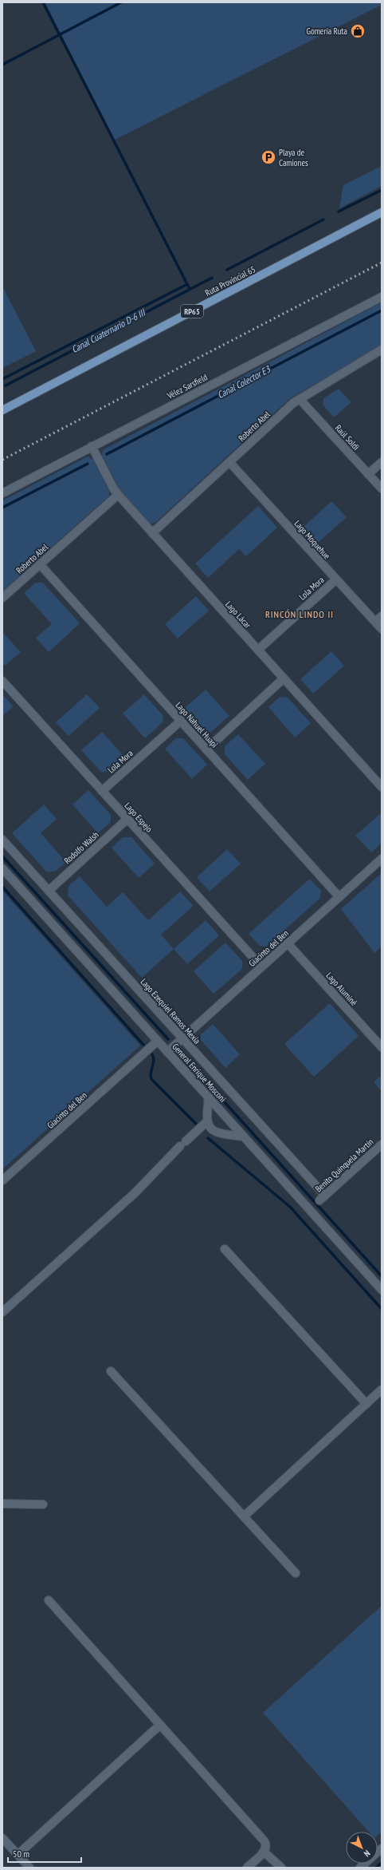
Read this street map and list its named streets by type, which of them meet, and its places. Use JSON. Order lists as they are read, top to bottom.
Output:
{
  "streets": {
    "main road": ["Ruta Provincial 65", "RP65"],
    "street": [
      "Vélez Sarsfield",
      "Roberto Abel",
      "Raúl Soldi",
      "Lago Moquehue",
      "Lola Mora",
      "Lago Lácar",
      "Lago Nahuel Huapi",
      "Lago Espejo",
      "Rodolfo Walsh",
      "Giacinto del Ben",
      "Lago Aluminé",
      "Lago Ezequiel Ramos Mexía",
      "General Enrique Mosconi",
      "Benito Quinquela Martín"
    ]
  },
  "crossings": [
    ["Vélez Sarsfield", "Lago Lácar"],
    ["Roberto Abel", "Raúl Soldi"],
    ["Roberto Abel", "Lago Moquehue"],
    ["Roberto Abel", "Lago Lácar"],
    ["Roberto Abel", "Lago Nahuel Huapi"],
    ["Lago Moquehue", "Lola Mora"],
    ["Lola Mora", "Lago Lácar"],
    ["Lola Mora", "Lago Nahuel Huapi"],
    ["Lola Mora", "Lago Espejo"],
    ["Lago Nahuel Huapi", "Giacinto del Ben"],
    ["Lago Espejo", "Rodolfo Walsh"],
    ["Lago Espejo", "Giacinto del Ben"],
    ["Rodolfo Walsh", "Lago Ezequiel Ramos Mexía"],
    ["Giacinto del Ben", "Lago Aluminé"],
    ["Giacinto del Ben", "Lago Ezequiel Ramos Mexía"],
    ["Giacinto del Ben", "General Enrique Mosconi"],
    ["Lago Ezequiel Ramos Mexía", "Benito Quinquela Martín"]
  ],
  "districts": ["RINCÓN LINDO II"],
  "water": ["Canal Cuaternario D-6 III", "Canal Colector E3"],
  "places": {
    "shop": ["Gomería Ruta"],
    "parking": ["Playa de Camiones"]
  },
  "scale_bar": "50 m",
  "north": "bottom right"
}
